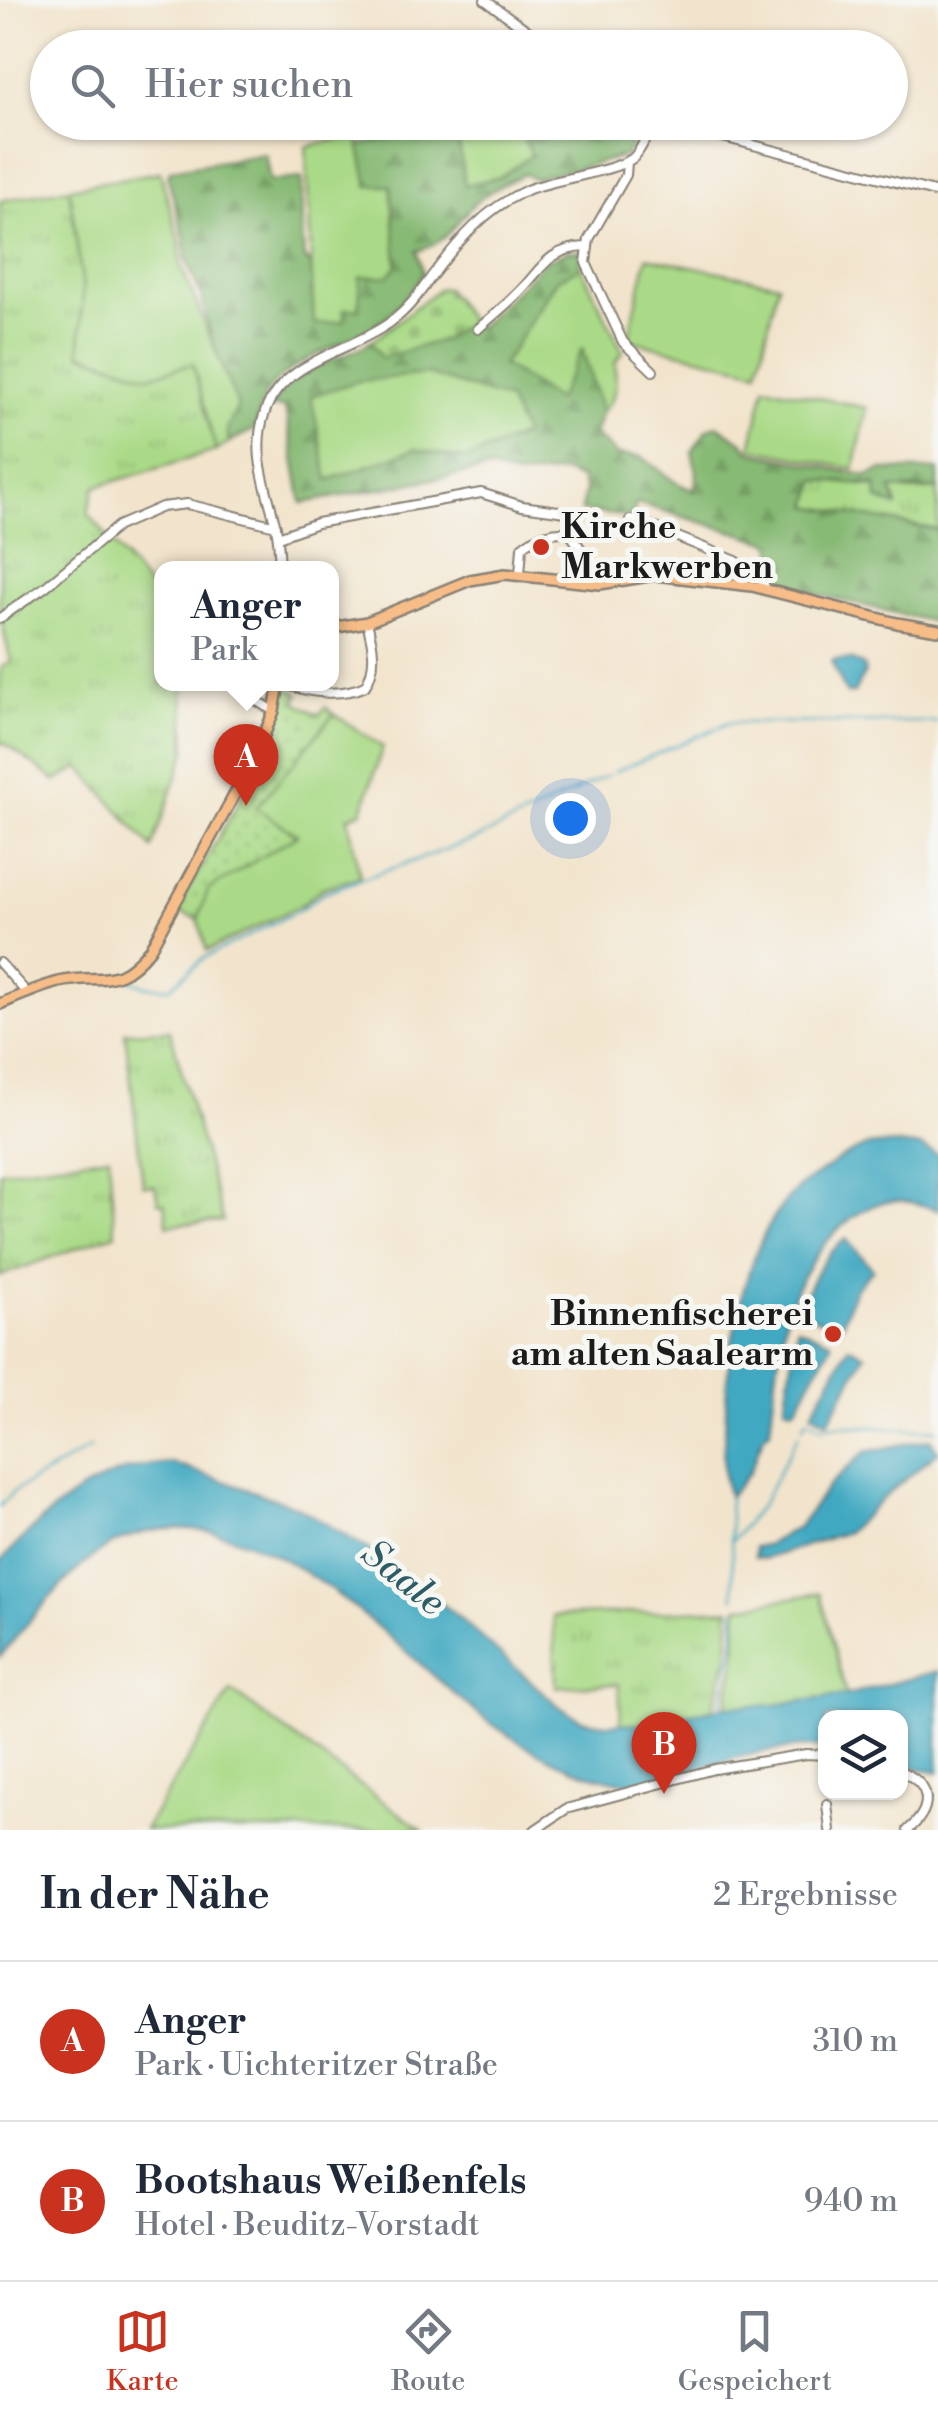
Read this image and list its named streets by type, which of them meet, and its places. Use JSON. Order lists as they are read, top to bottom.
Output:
{
  "water": ["Saale"],
  "places": ["Kirche Markwerben", "Binnenfischerei am alten Saalearm"],
  "page": {
    "search": "Hier suchen",
    "popup": ["Anger", "Park"],
    "pins": ["A", "B"],
    "heading": ["In der Nähe", "2 Ergebnisse"],
    "list": [
      {
        "mark": "A",
        "name": "Anger",
        "note": "Park · Uichteritzer Straße",
        "value": "310 m"
      },
      {
        "mark": "B",
        "name": "Bootshaus Weißenfels",
        "note": "Hotel · Beuditz-Vorstadt",
        "value": "940 m"
      }
    ],
    "nav": ["Karte", "Route", "Gespeichert"]
  }
}
